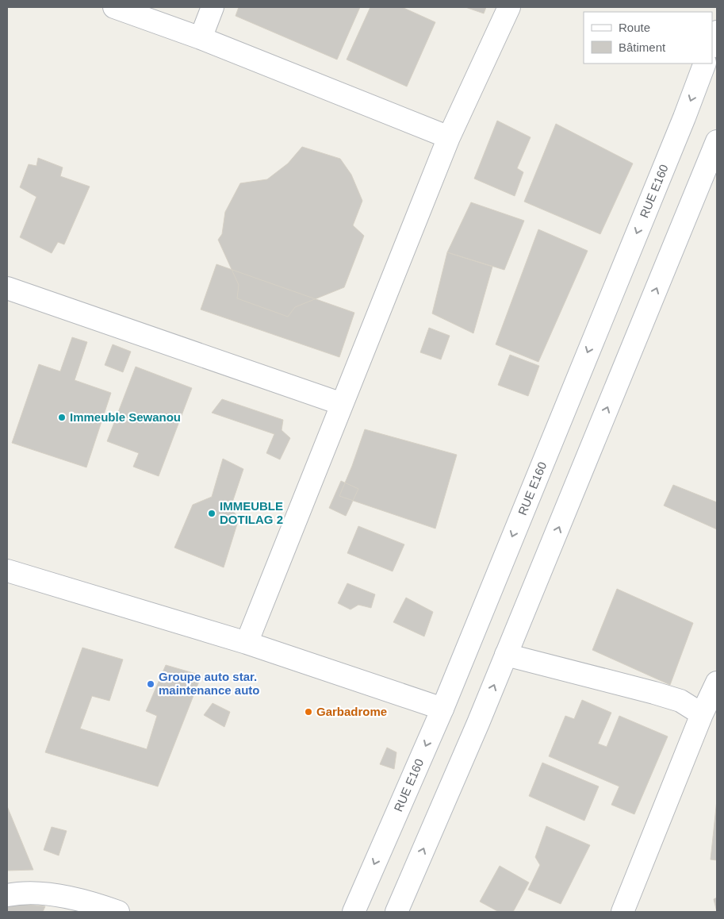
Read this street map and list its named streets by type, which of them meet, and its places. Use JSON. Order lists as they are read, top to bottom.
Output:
{
  "streets": {
    "street": ["RUE E160"]
  },
  "places": [
    "Immeuble Sewanou",
    "IMMEUBLE DOTILAG 2",
    "Groupe auto star. maintenance auto",
    "Garbadrome"
  ],
  "legend": ["Route", "Bâtiment"]
}
